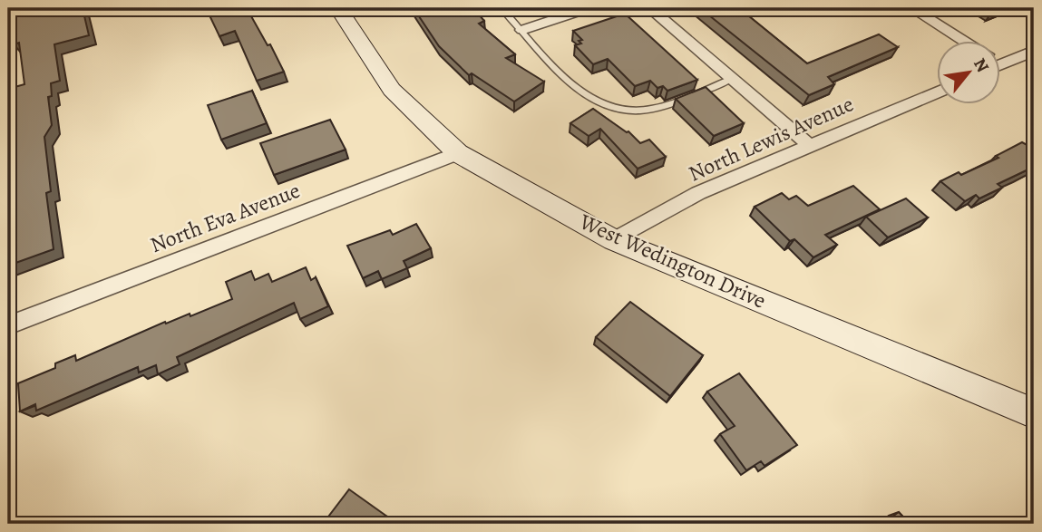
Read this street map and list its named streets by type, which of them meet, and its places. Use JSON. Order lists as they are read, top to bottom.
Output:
{
  "streets": {
    "main road": ["West Wedington Drive"],
    "street": ["North Lewis Avenue", "North Eva Avenue"]
  },
  "crossings": [
    ["North Lewis Avenue", "West Wedington Drive"],
    ["North Eva Avenue", "West Wedington Drive"]
  ],
  "north": "top right"
}
